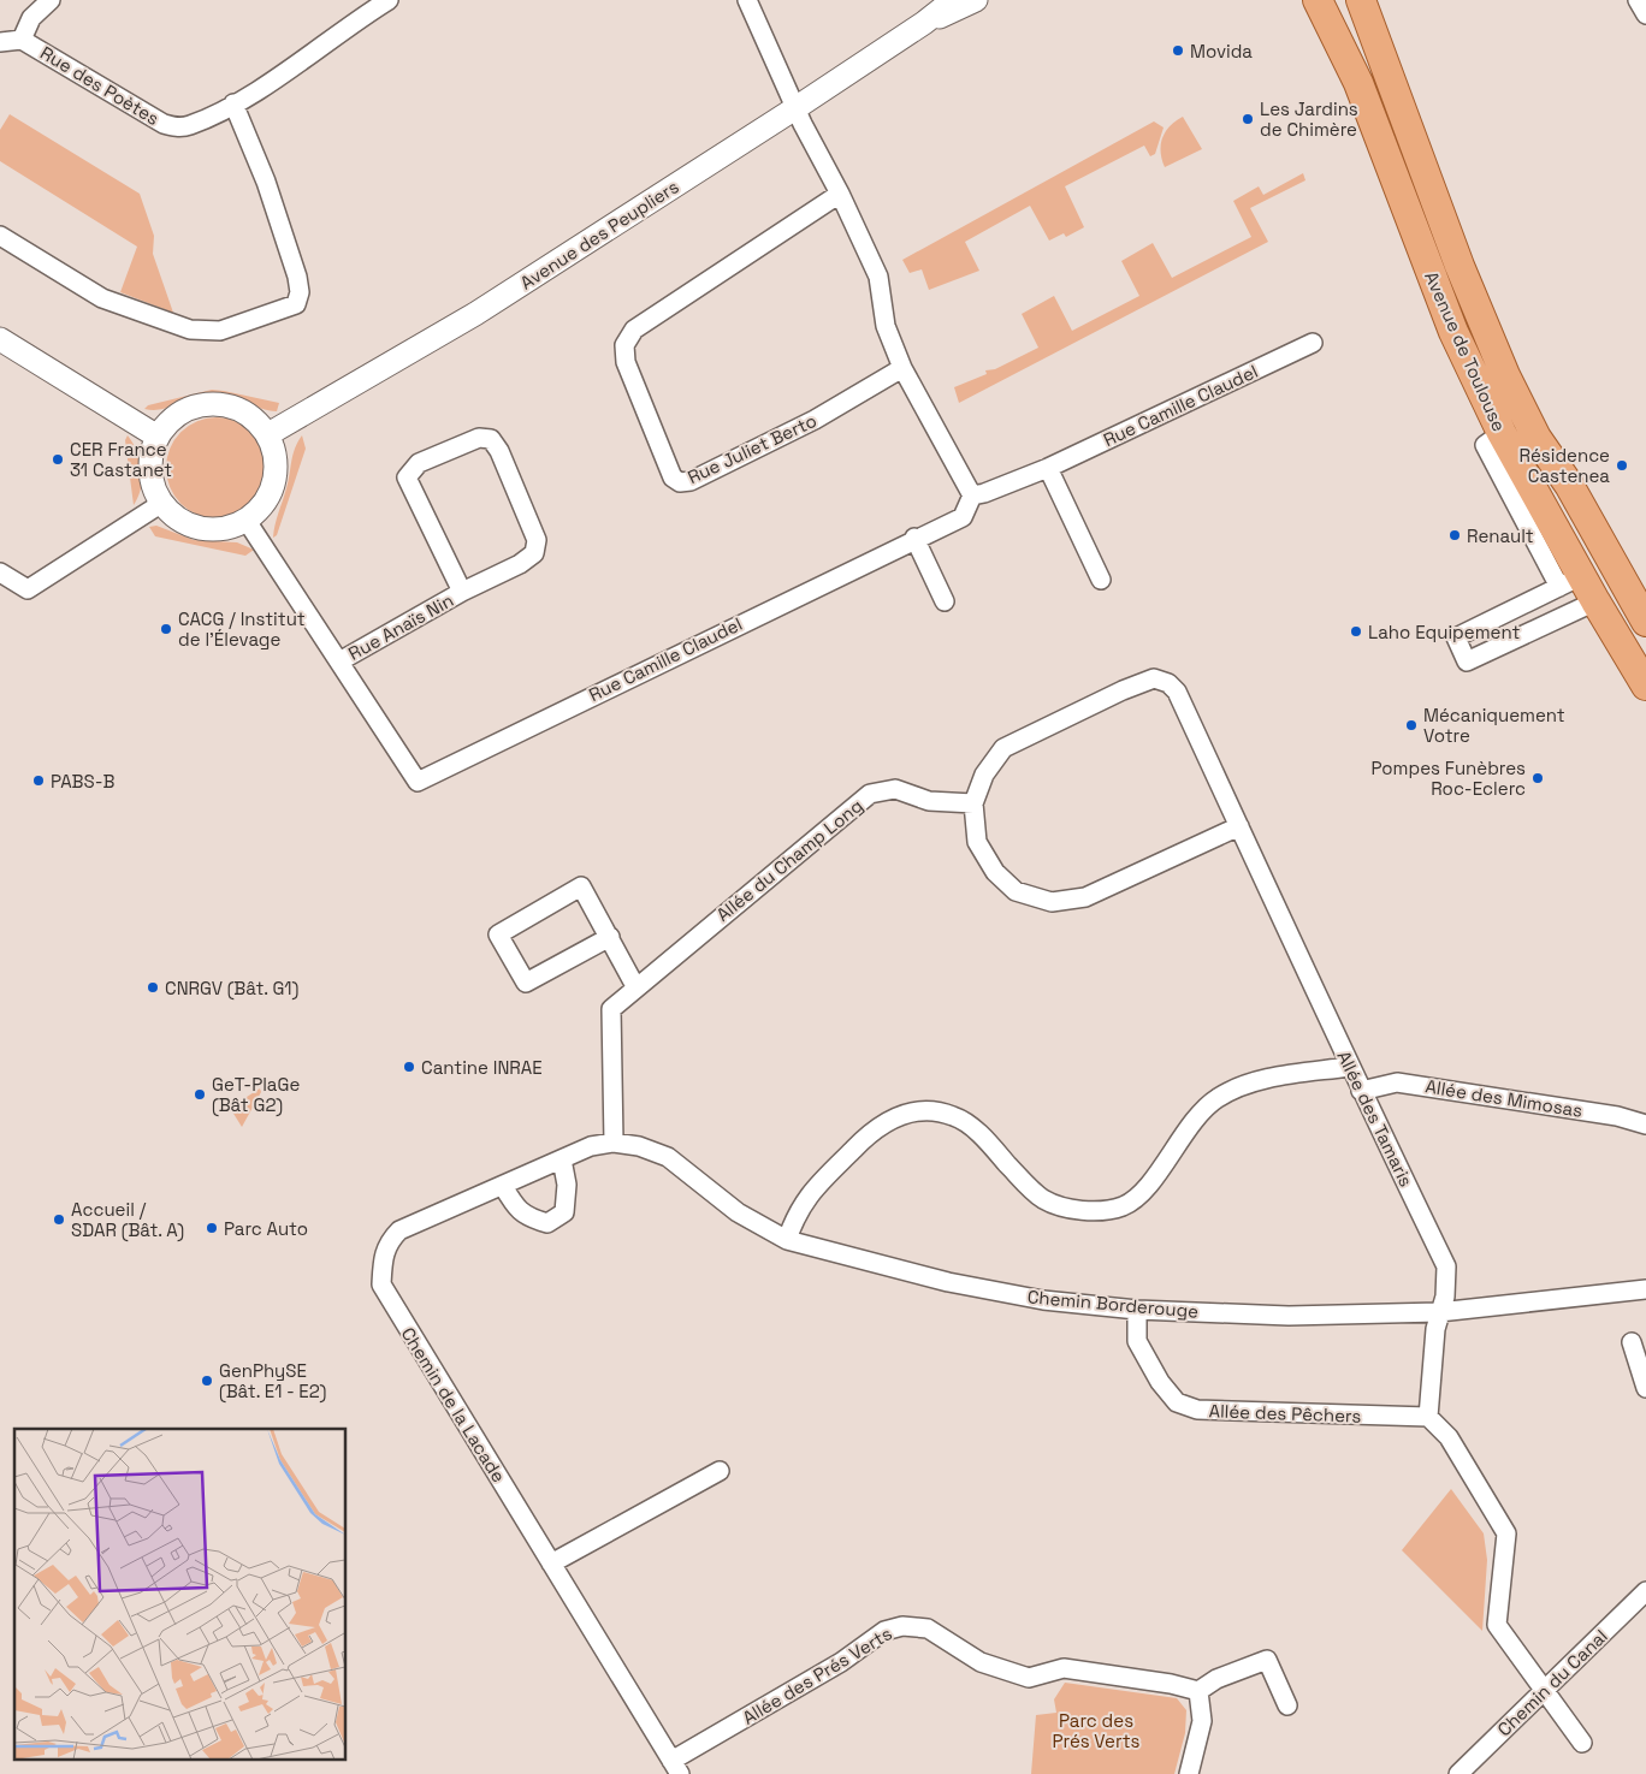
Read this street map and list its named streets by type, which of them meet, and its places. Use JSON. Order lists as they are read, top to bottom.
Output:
{
  "streets": {
    "main road": ["Avenue de Toulouse"],
    "street": [
      "Rue des Poètes",
      "Avenue des Peupliers",
      "Rue Camille Claudel",
      "Rue Juliet Berto",
      "Rue Anaïs Nin",
      "Allée du Champ Long",
      "Allée des Mimosas",
      "Allée des Tamaris",
      "Chemin Borderouge",
      "Chemin de la Lacade",
      "Allée des Pêchers",
      "Allée des Prés Verts",
      "Chemin du Canal"
    ]
  },
  "crossings": [
    ["Rue Camille Claudel", "Rue Anaïs Nin"],
    ["Allée du Champ Long", "Chemin Borderouge"],
    ["Allée du Champ Long", "Chemin de la Lacade"],
    ["Allée des Mimosas", "Allée des Tamaris"],
    ["Allée des Tamaris", "Chemin Borderouge"],
    ["Allée des Tamaris", "Allée des Pêchers"],
    ["Chemin Borderouge", "Chemin de la Lacade"],
    ["Chemin Borderouge", "Allée des Pêchers"],
    ["Chemin de la Lacade", "Allée des Prés Verts"]
  ],
  "parks": ["Parc des Prés Verts"],
  "places": [
    "Movida",
    "Les Jardins de Chimère",
    "CER France 31 Castanet",
    "Résidence Castenea",
    "Renault",
    "CACG / Institut de l'Élevage",
    "Laho Equipement",
    "Mécaniquement Votre",
    "Pompes Funèbres Roc-Eclerc",
    "PABS-B",
    "CNRGV (Bât. G1)",
    "Cantine INRAE",
    "GeT-PlaGe (Bât G2)",
    "Accueil / SDAR (Bât. A)",
    "Parc Auto",
    "GenPhySE (Bât. E1 - E2)"
  ]
}
